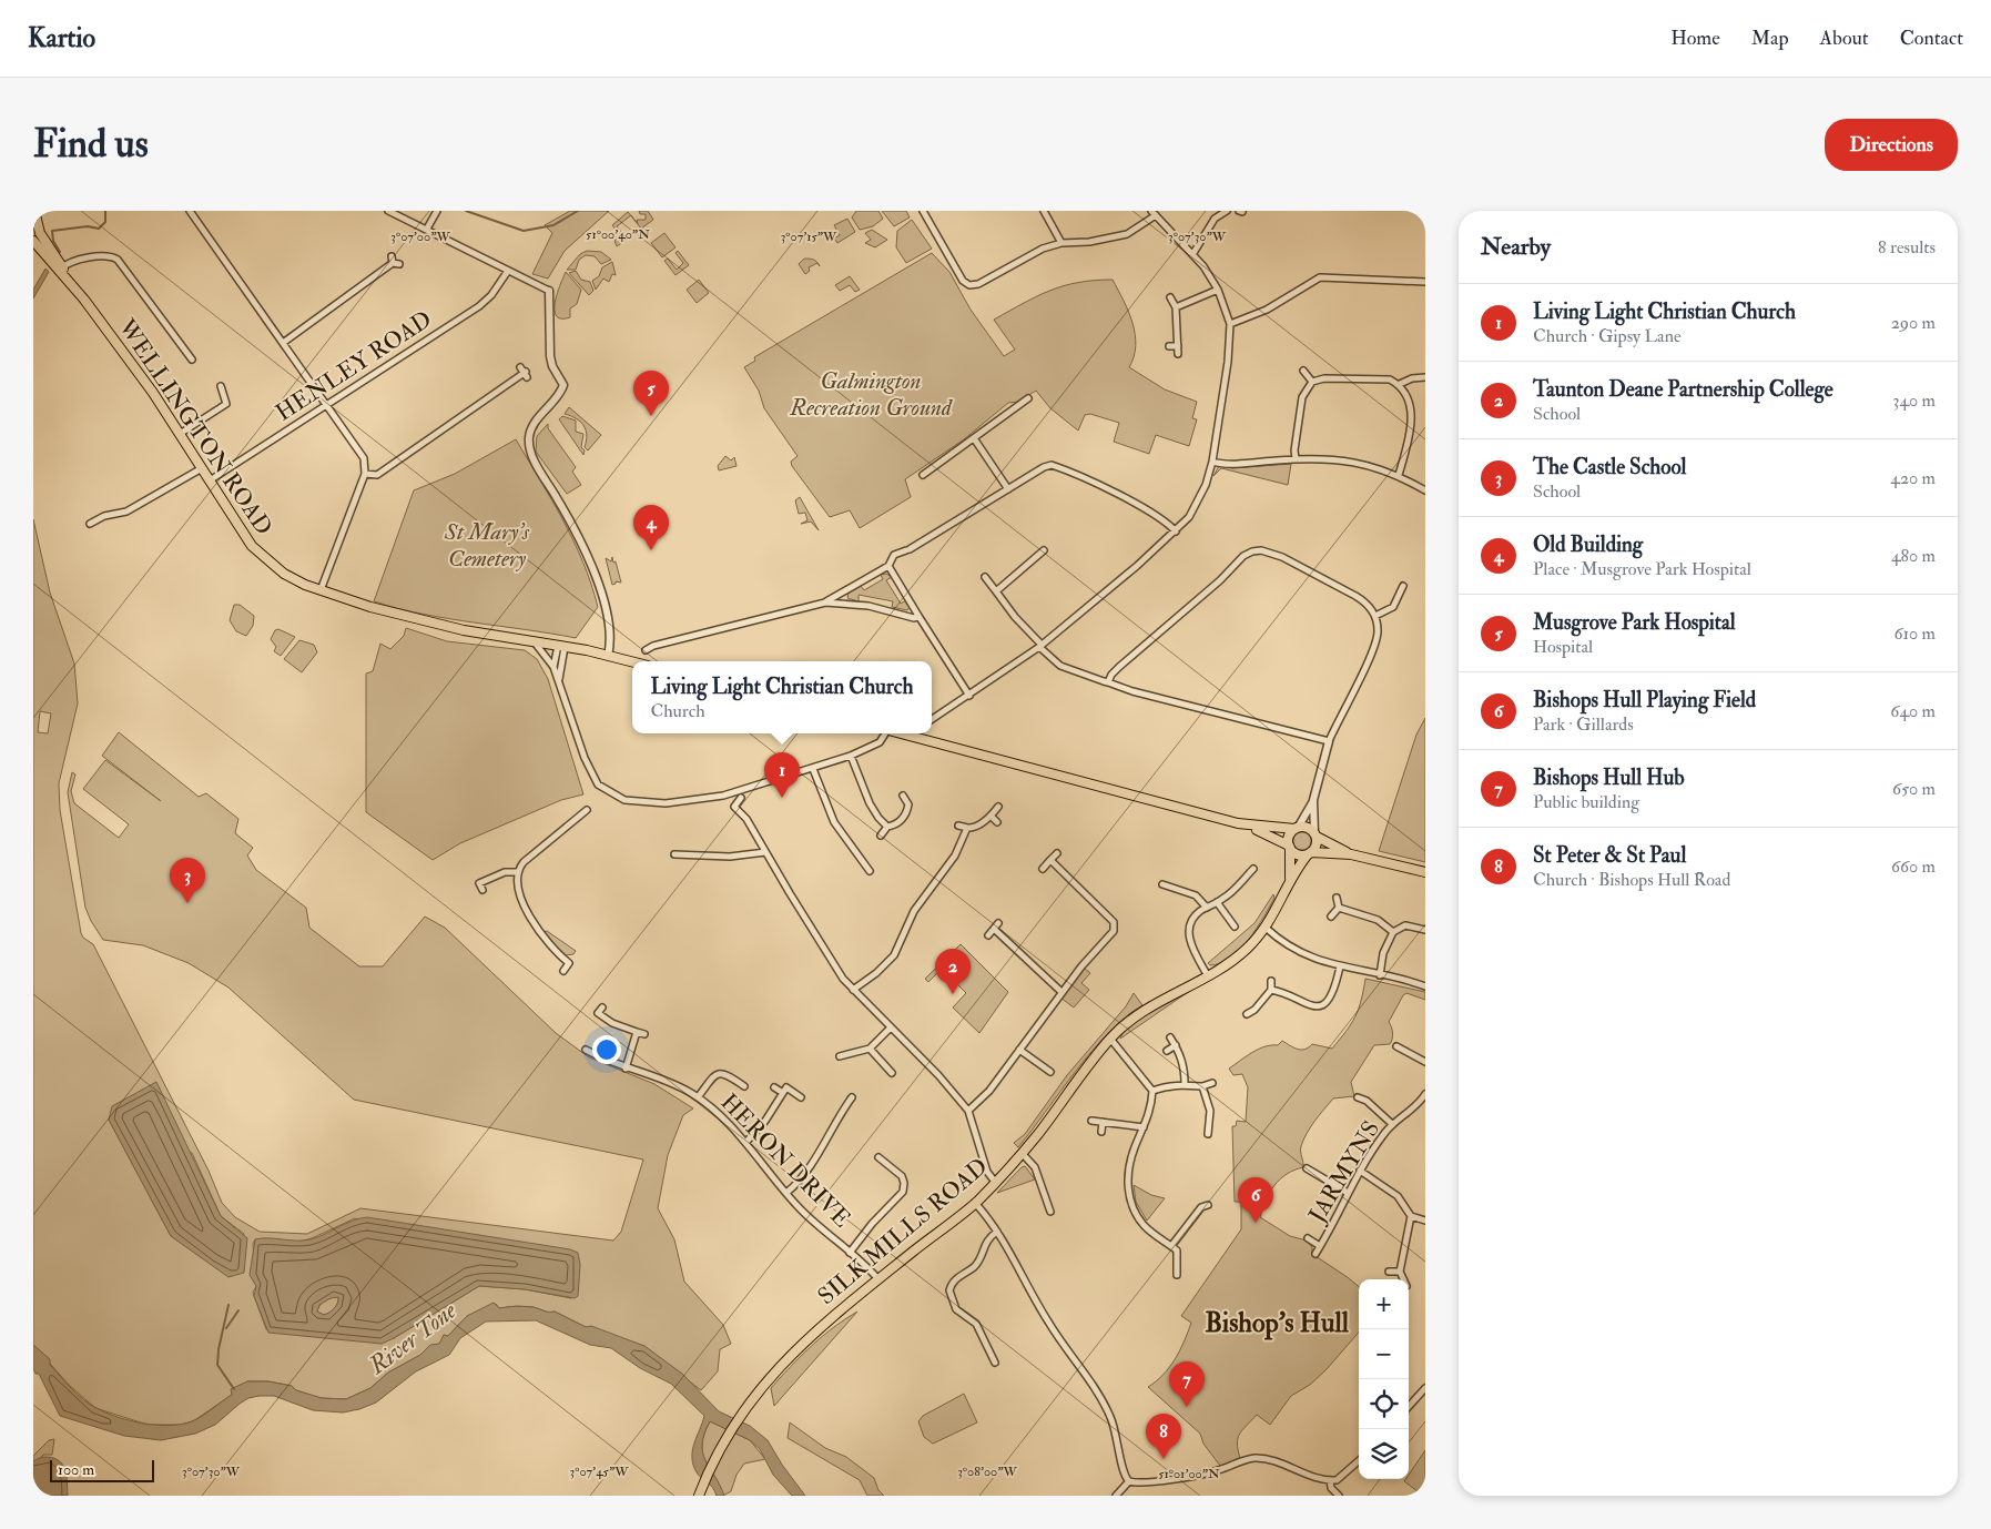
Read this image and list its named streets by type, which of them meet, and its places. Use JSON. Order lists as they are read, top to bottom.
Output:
{
  "streets": {
    "main road": ["WELLINGTON ROAD", "SILK MILLS ROAD"],
    "street": ["HENLEY ROAD", "HERON DRIVE", "JARMYNS"]
  },
  "crossings": [
    ["HENLEY ROAD", "WELLINGTON ROAD"],
    ["HERON DRIVE", "SILK MILLS ROAD"]
  ],
  "districts": ["Bishop's Hull"],
  "water": ["River Tone"],
  "parks": ["Galmington Recreation Ground", "St Mary's Cemetery"],
  "scale_bar": "100 m",
  "page": {
    "header": "Kartio",
    "nav": [
      "Home",
      "Map",
      "About",
      "Contact"
    ],
    "buttons": "Directions",
    "title": "Find us",
    "heading": ["Nearby", "8 results"],
    "list": [
      {
        "mark": "1",
        "name": "Living Light Christian Church",
        "note": "Church · Gipsy Lane",
        "value": "290 m"
      },
      {
        "mark": "2",
        "name": "Taunton Deane Partnership College",
        "note": "School",
        "value": "340 m"
      },
      {
        "mark": "3",
        "name": "The Castle School",
        "note": "School",
        "value": "420 m"
      },
      {
        "mark": "4",
        "name": "Old Building",
        "note": "Place · Musgrove Park Hospital",
        "value": "480 m"
      },
      {
        "mark": "5",
        "name": "Musgrove Park Hospital",
        "note": "Hospital",
        "value": "610 m"
      },
      {
        "mark": "6",
        "name": "Bishops Hull Playing Field",
        "note": "Park · Gillards",
        "value": "640 m"
      },
      {
        "mark": "7",
        "name": "Bishops Hull Hub",
        "note": "Public building",
        "value": "650 m"
      },
      {
        "mark": "8",
        "name": "St Peter & St Paul",
        "note": "Church · Bishops Hull Road",
        "value": "660 m"
      }
    ],
    "pins": [
      "5",
      "4",
      "1",
      "3",
      "2",
      "6",
      "7",
      "8"
    ],
    "popup": ["Living Light Christian Church", "Church"],
    "map_buttons": ["+", "−"],
    "scale": "100 m"
  },
  "coordinates": [
    "51°00'40\"N",
    "3°07'00\"W",
    "3°07'15\"W",
    "3°07'30\"W",
    "3°07'45\"W",
    "3°08'00\"W",
    "51°01'00\"N"
  ]
}
